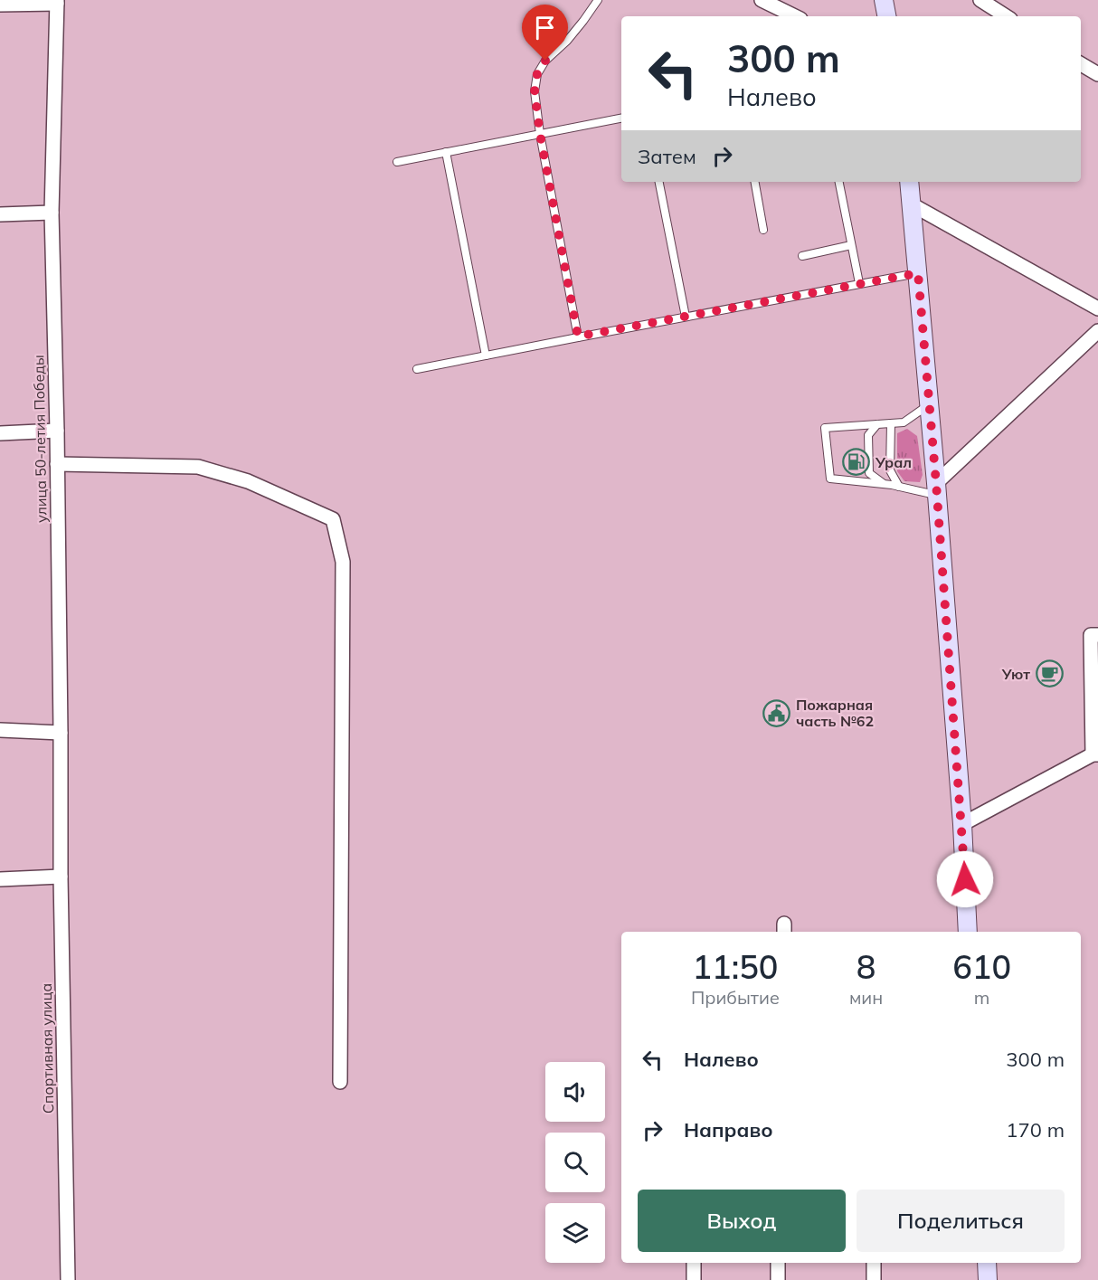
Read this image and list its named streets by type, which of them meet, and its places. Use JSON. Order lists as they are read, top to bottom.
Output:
{
  "streets": {
    "street": ["улица 50-летия Победы", "Спортивная улица"]
  },
  "crossings": [
    ["улица 50-летия Победы", "Спортивная улица"]
  ],
  "places": {
    "fuel station": ["Урал"],
    "cafe": ["Уют"],
    "public building": ["Пожарная часть №62"]
  },
  "page": {
    "turn": ["300 m", "Налево"],
    "then": "Затем",
    "eta": [
      "11:50",
      "Прибытие",
      "8",
      "мин",
      "610",
      "m"
    ],
    "list": [
      {
        "name": "Налево",
        "value": "300 m"
      },
      {
        "name": "Направо",
        "value": "170 m"
      }
    ],
    "buttons": ["Выход", "Поделиться"]
  }
}
